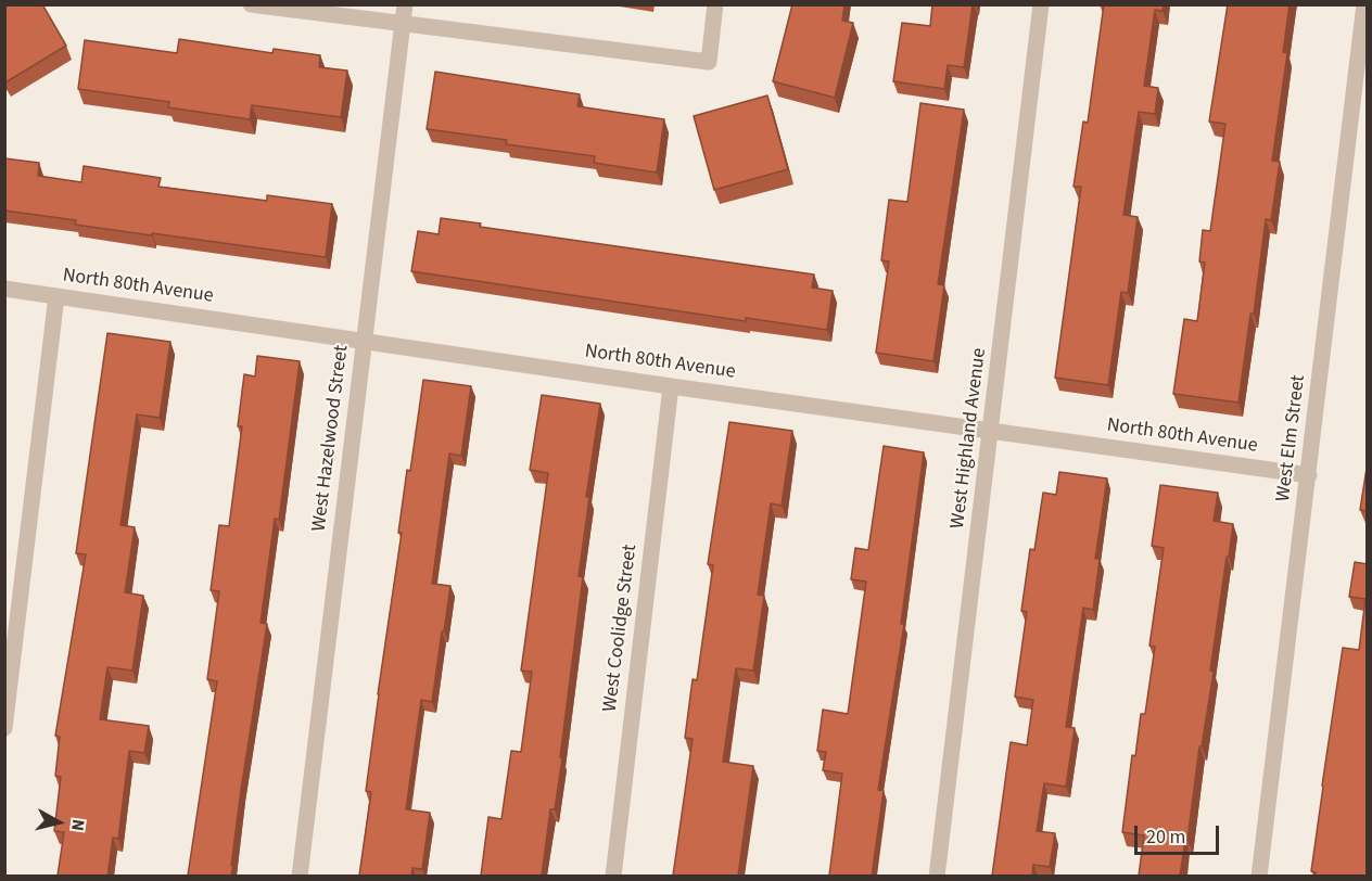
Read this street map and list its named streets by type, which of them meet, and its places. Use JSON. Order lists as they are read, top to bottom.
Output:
{
  "streets": {
    "street": [
      "North 80th Avenue",
      "West Hazelwood Street",
      "West Highland Avenue",
      "West Elm Street",
      "West Coolidge Street"
    ]
  },
  "crossings": [
    ["North 80th Avenue", "West Hazelwood Street"],
    ["North 80th Avenue", "West Highland Avenue"],
    ["North 80th Avenue", "West Elm Street"],
    ["North 80th Avenue", "West Coolidge Street"]
  ],
  "scale_bar": "20 m",
  "north": "right"
}
